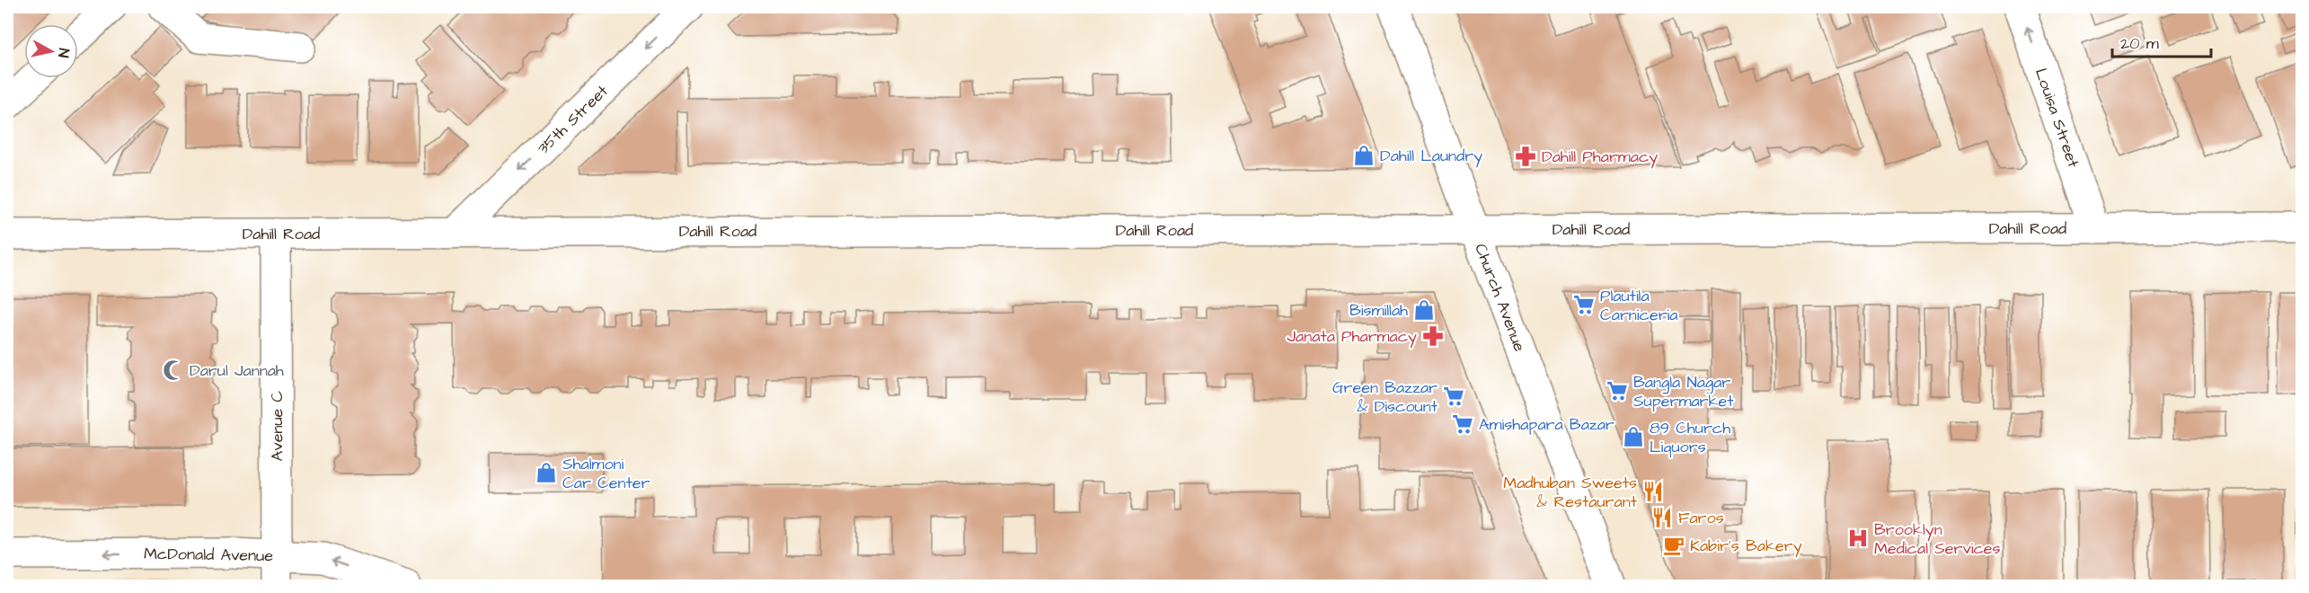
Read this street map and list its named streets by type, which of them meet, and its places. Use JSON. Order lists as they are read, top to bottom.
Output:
{
  "streets": {
    "street": [
      "Louisa Street",
      "35th Street",
      "Dahill Road",
      "Church Avenue",
      "Avenue C",
      "McDonald Avenue"
    ]
  },
  "crossings": [
    ["Louisa Street", "Dahill Road"],
    ["35th Street", "Dahill Road"],
    ["Dahill Road", "Church Avenue"],
    ["Dahill Road", "Avenue C"],
    ["Avenue C", "McDonald Avenue"]
  ],
  "one_way": ["Louisa Street", "35th Street", "McDonald Avenue"],
  "places": {
    "shop": [
      "Dahill Laundry",
      "Bismillah",
      "89 Church Liquors",
      "Shalmoni Car Center"
    ],
    "pharmacy": ["Dahill Pharmacy", "Janata Pharmacy"],
    "supermarket": [
      "Plautila Carniceria",
      "Bangla Nagar Supermarket",
      "Green Bazzar & Discount",
      "Amishapara Bazar"
    ],
    "mosque": ["Darul Jannah"],
    "restaurant": ["Madhuban Sweets & Restaurant", "Faros"],
    "hospital": ["Brooklyn Medical Services"],
    "cafe": ["Kabir's Bakery"]
  },
  "scale_bar": "20 m",
  "north": "right"
}
